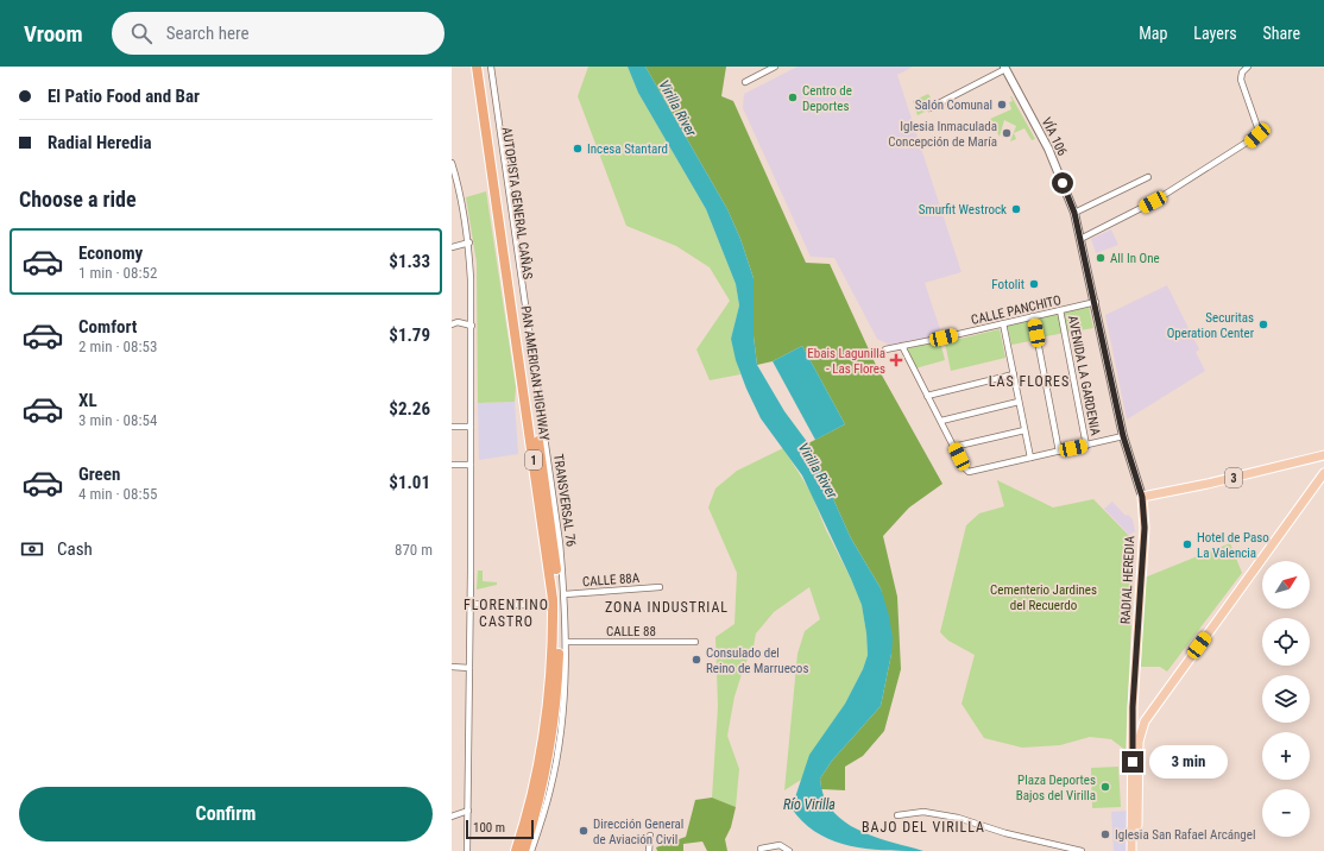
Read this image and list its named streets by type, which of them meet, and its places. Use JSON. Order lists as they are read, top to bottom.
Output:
{
  "streets": {
    "highway": ["AUTOPISTA GENERAL CAÑAS", "PAN AMERICAN HIGHWAY", "1"],
    "main road": ["VÍA 106", "3", "RADIAL HEREDIA"],
    "street": [
      "CALLE PANCHITO",
      "AVENIDA LA GARDENIA",
      "TRANSVERSAL 76",
      "CALLE 88A",
      "CALLE 88"
    ]
  },
  "crossings": [
    ["VÍA 106", "CALLE PANCHITO"],
    ["VÍA 106", "3"],
    ["VÍA 106", "RADIAL HEREDIA"],
    ["CALLE PANCHITO", "AVENIDA LA GARDENIA"],
    ["3", "RADIAL HEREDIA"],
    ["TRANSVERSAL 76", "CALLE 88A"],
    ["TRANSVERSAL 76", "CALLE 88"]
  ],
  "districts": [
    "LAS FLORES",
    "FLORENTINO CASTRO",
    "ZONA INDUSTRIAL",
    "BAJO DEL VIRILLA"
  ],
  "water": ["Virilla River", "Río Virilla"],
  "parks": ["Cementerio Jardines del Recuerdo"],
  "places": {
    "other": [
      "Centro de Deportes",
      "Salón Comunal",
      "Iglesia Inmaculada Concepción de María",
      "Incesa Stantard",
      "Smurfit Westrock",
      "All In One",
      "Fotolit",
      "Securitas Operation Center",
      "Hotel de Paso La Valencia",
      "Consulado del Reino de Marruecos",
      "Plaza Deportes Bajos del Virilla",
      "Dirección General de Aviación Civil",
      "Iglesia San Rafael Arcángel"
    ],
    "health": ["Ebais Lagunilla - Las Flores"]
  },
  "scale_bar": "100 m",
  "north": "top right",
  "page": {
    "header": "Vroom",
    "search": "Search here",
    "nav": ["Map", "Layers", "Share"],
    "banner": ["El Patio Food and Bar", "Radial Heredia"],
    "heading": "Choose a ride",
    "list": [
      {
        "name": "Economy",
        "note": "1 min · 08:52",
        "value": "$1.33"
      },
      {
        "name": "Comfort",
        "note": "2 min · 08:53",
        "value": "$1.79"
      },
      {
        "name": "XL",
        "note": "3 min · 08:54",
        "value": "$2.26"
      },
      {
        "name": "Green",
        "note": "4 min · 08:55",
        "value": "$1.01"
      }
    ],
    "pay": ["Cash", "870 m"],
    "map_buttons": ["+", "−"],
    "bubble": "3 min",
    "buttons": "Confirm",
    "scale": "100 m"
  }
}
